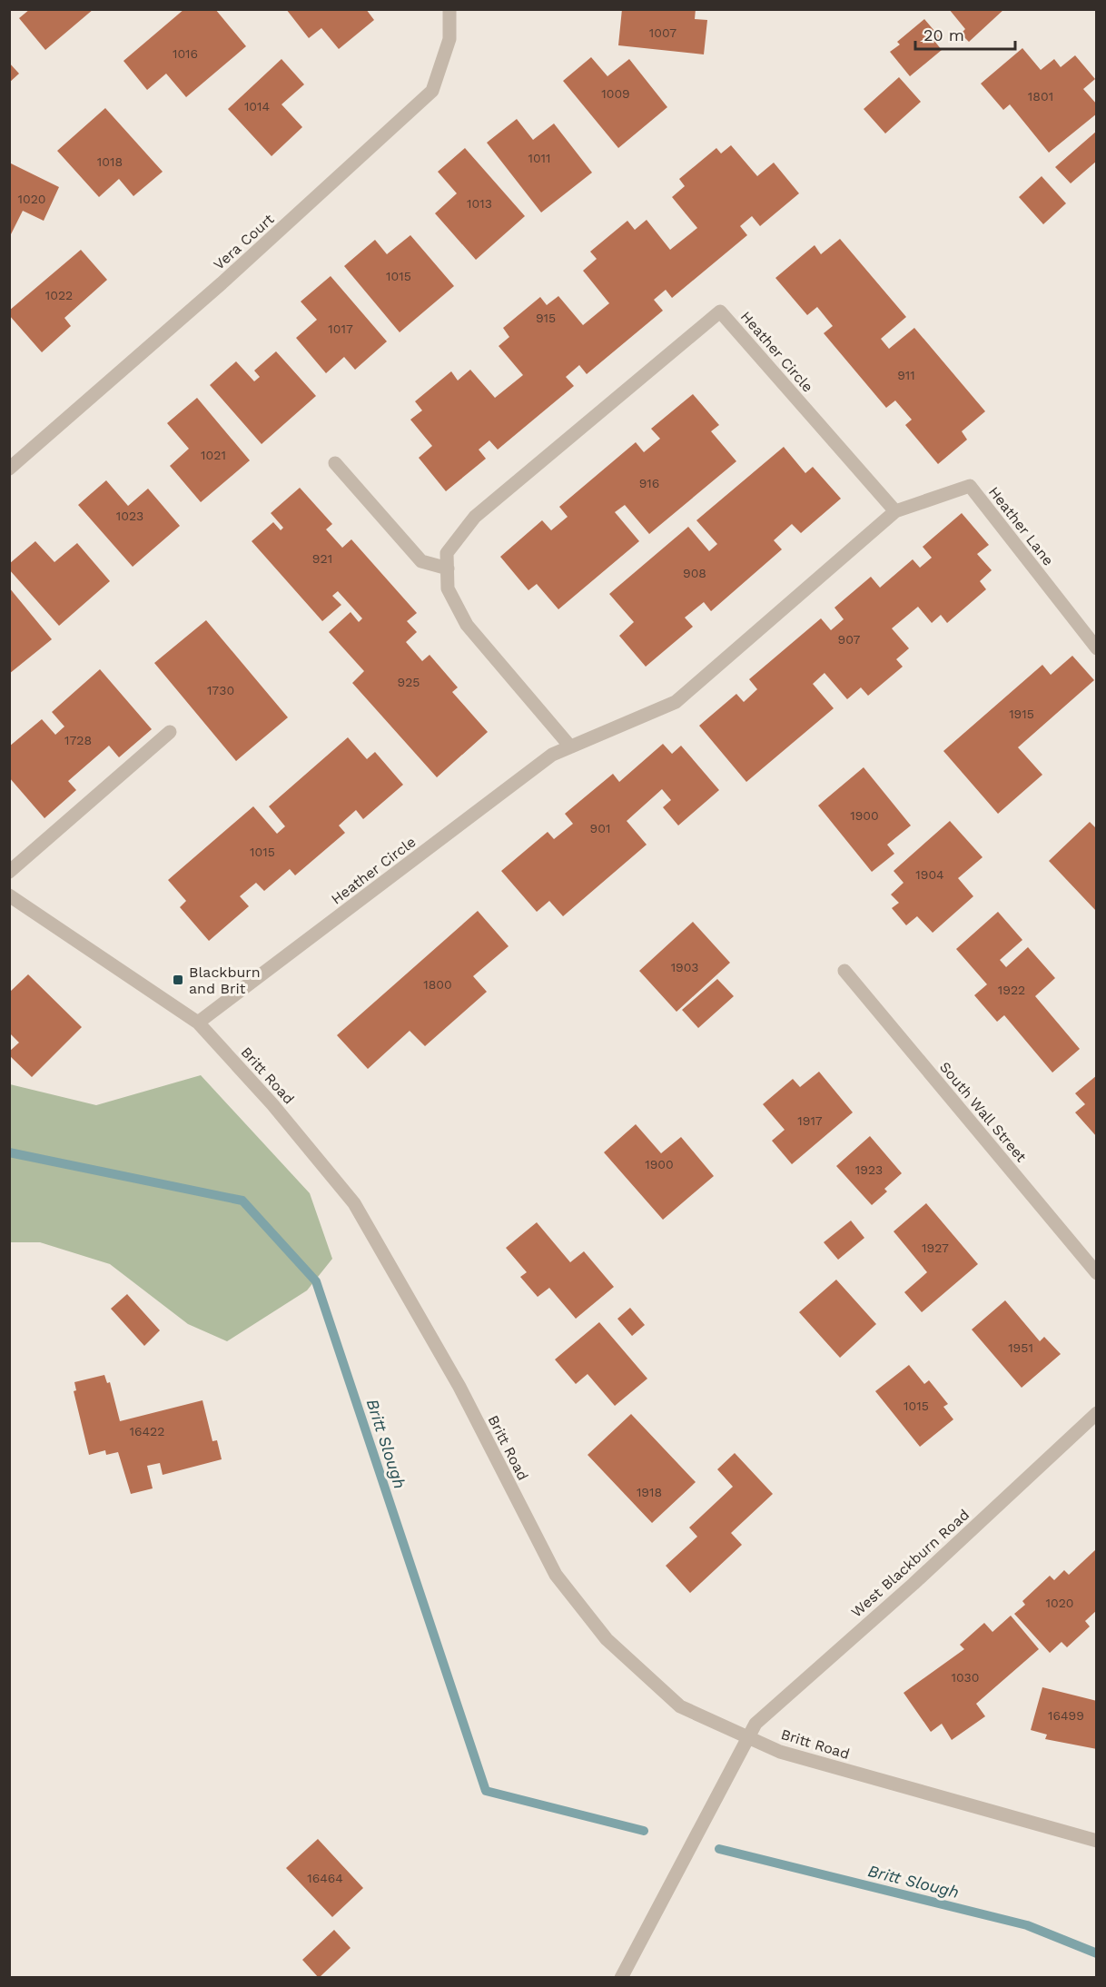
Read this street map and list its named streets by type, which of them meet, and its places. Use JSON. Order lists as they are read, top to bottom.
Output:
{
  "streets": {
    "street": [
      "Vera Court",
      "Heather Circle",
      "Heather Lane",
      "Britt Road",
      "South Wall Street",
      "West Blackburn Road"
    ]
  },
  "crossings": [
    ["Heather Circle", "Heather Lane"],
    ["Heather Circle", "Britt Road"],
    ["Britt Road", "West Blackburn Road"]
  ],
  "water": ["Britt Slough"],
  "places": {
    "transit": ["Blackburn and Brit"]
  },
  "house_numbers": [
    "1007",
    "1016",
    "1009",
    "1801",
    "1014",
    "1011",
    "1018",
    "1020",
    "1013",
    "1015",
    "1022",
    "915",
    "1017",
    "911",
    "1021",
    "916",
    "1023",
    "921",
    "908",
    "907",
    "925",
    "1730",
    "1915",
    "1728",
    "1900",
    "901",
    "1015",
    "1904",
    "1903",
    "1800",
    "1922",
    "1917",
    "1900",
    "1923",
    "1927",
    "1951",
    "1015",
    "16422",
    "1918",
    "1020",
    "1030",
    "16499",
    "16464"
  ],
  "scale_bar": "20 m"
}
